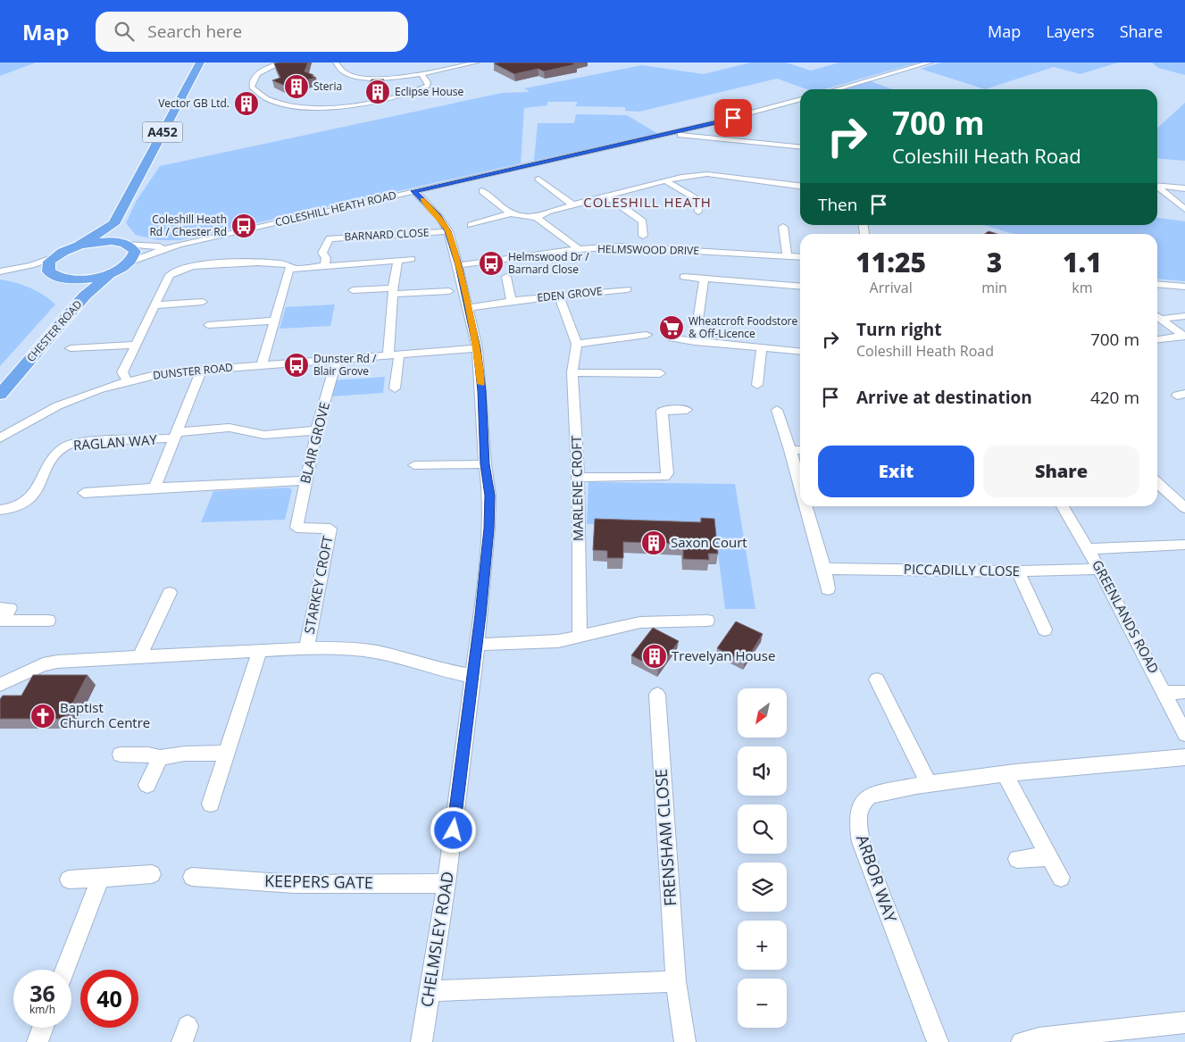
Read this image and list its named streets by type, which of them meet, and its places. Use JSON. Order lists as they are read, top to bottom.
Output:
{
  "streets": {
    "highway": ["A452", "CHESTER ROAD"],
    "street": [
      "COLESHILL HEATH ROAD",
      "BARNARD CLOSE",
      "HELMSWOOD DRIVE",
      "EDEN GROVE",
      "DUNSTER ROAD",
      "RAGLAN WAY",
      "BLAIR GROVE",
      "MARLENE CROFT",
      "PICCADILLY CLOSE",
      "STARKEY CROFT",
      "GREENLANDS ROAD",
      "FRENSHAM CLOSE",
      "ARBOR WAY",
      "KEEPERS GATE",
      "CHELMSLEY ROAD"
    ]
  },
  "crossings": [
    ["COLESHILL HEATH ROAD", "CHELMSLEY ROAD"],
    ["BARNARD CLOSE", "CHELMSLEY ROAD"],
    ["HELMSWOOD DRIVE", "CHELMSLEY ROAD"],
    ["EDEN GROVE", "CHELMSLEY ROAD"],
    ["DUNSTER ROAD", "RAGLAN WAY"],
    ["DUNSTER ROAD", "BLAIR GROVE"],
    ["DUNSTER ROAD", "CHELMSLEY ROAD"],
    ["BLAIR GROVE", "STARKEY CROFT"],
    ["PICCADILLY CLOSE", "GREENLANDS ROAD"],
    ["KEEPERS GATE", "CHELMSLEY ROAD"]
  ],
  "districts": ["COLESHILL HEATH"],
  "places": {
    "building": [
      "Steria",
      "Eclipse House",
      "Vector GB Ltd.",
      "Saxon Court",
      "Trevelyan House"
    ],
    "bus stop": ["Coleshill Heath Rd / Chester Rd", "Helmswood Dr / Barnard Close", "Dunster Rd / Blair Grove"],
    "supermarket": ["Wheatcroft Foodstore & Off-Licence"],
    "church": ["Baptist Church Centre"]
  },
  "north": "bottom left",
  "page": {
    "header": "Map",
    "search": "Search here",
    "nav": ["Map", "Layers", "Share"],
    "turn": ["700 m", "Coleshill Heath Road"],
    "then": "Then",
    "eta": [
      "11:25",
      "Arrival",
      "3",
      "min",
      "1.1",
      "km"
    ],
    "list": [
      {
        "name": "Turn right",
        "note": "Coleshill Heath Road",
        "value": "700 m"
      },
      {
        "name": "Arrive at destination",
        "value": "420 m"
      }
    ],
    "buttons": ["Exit", "Share"],
    "map_buttons": ["+", "−"],
    "speed": "36 km/h",
    "limit": "40"
  }
}
